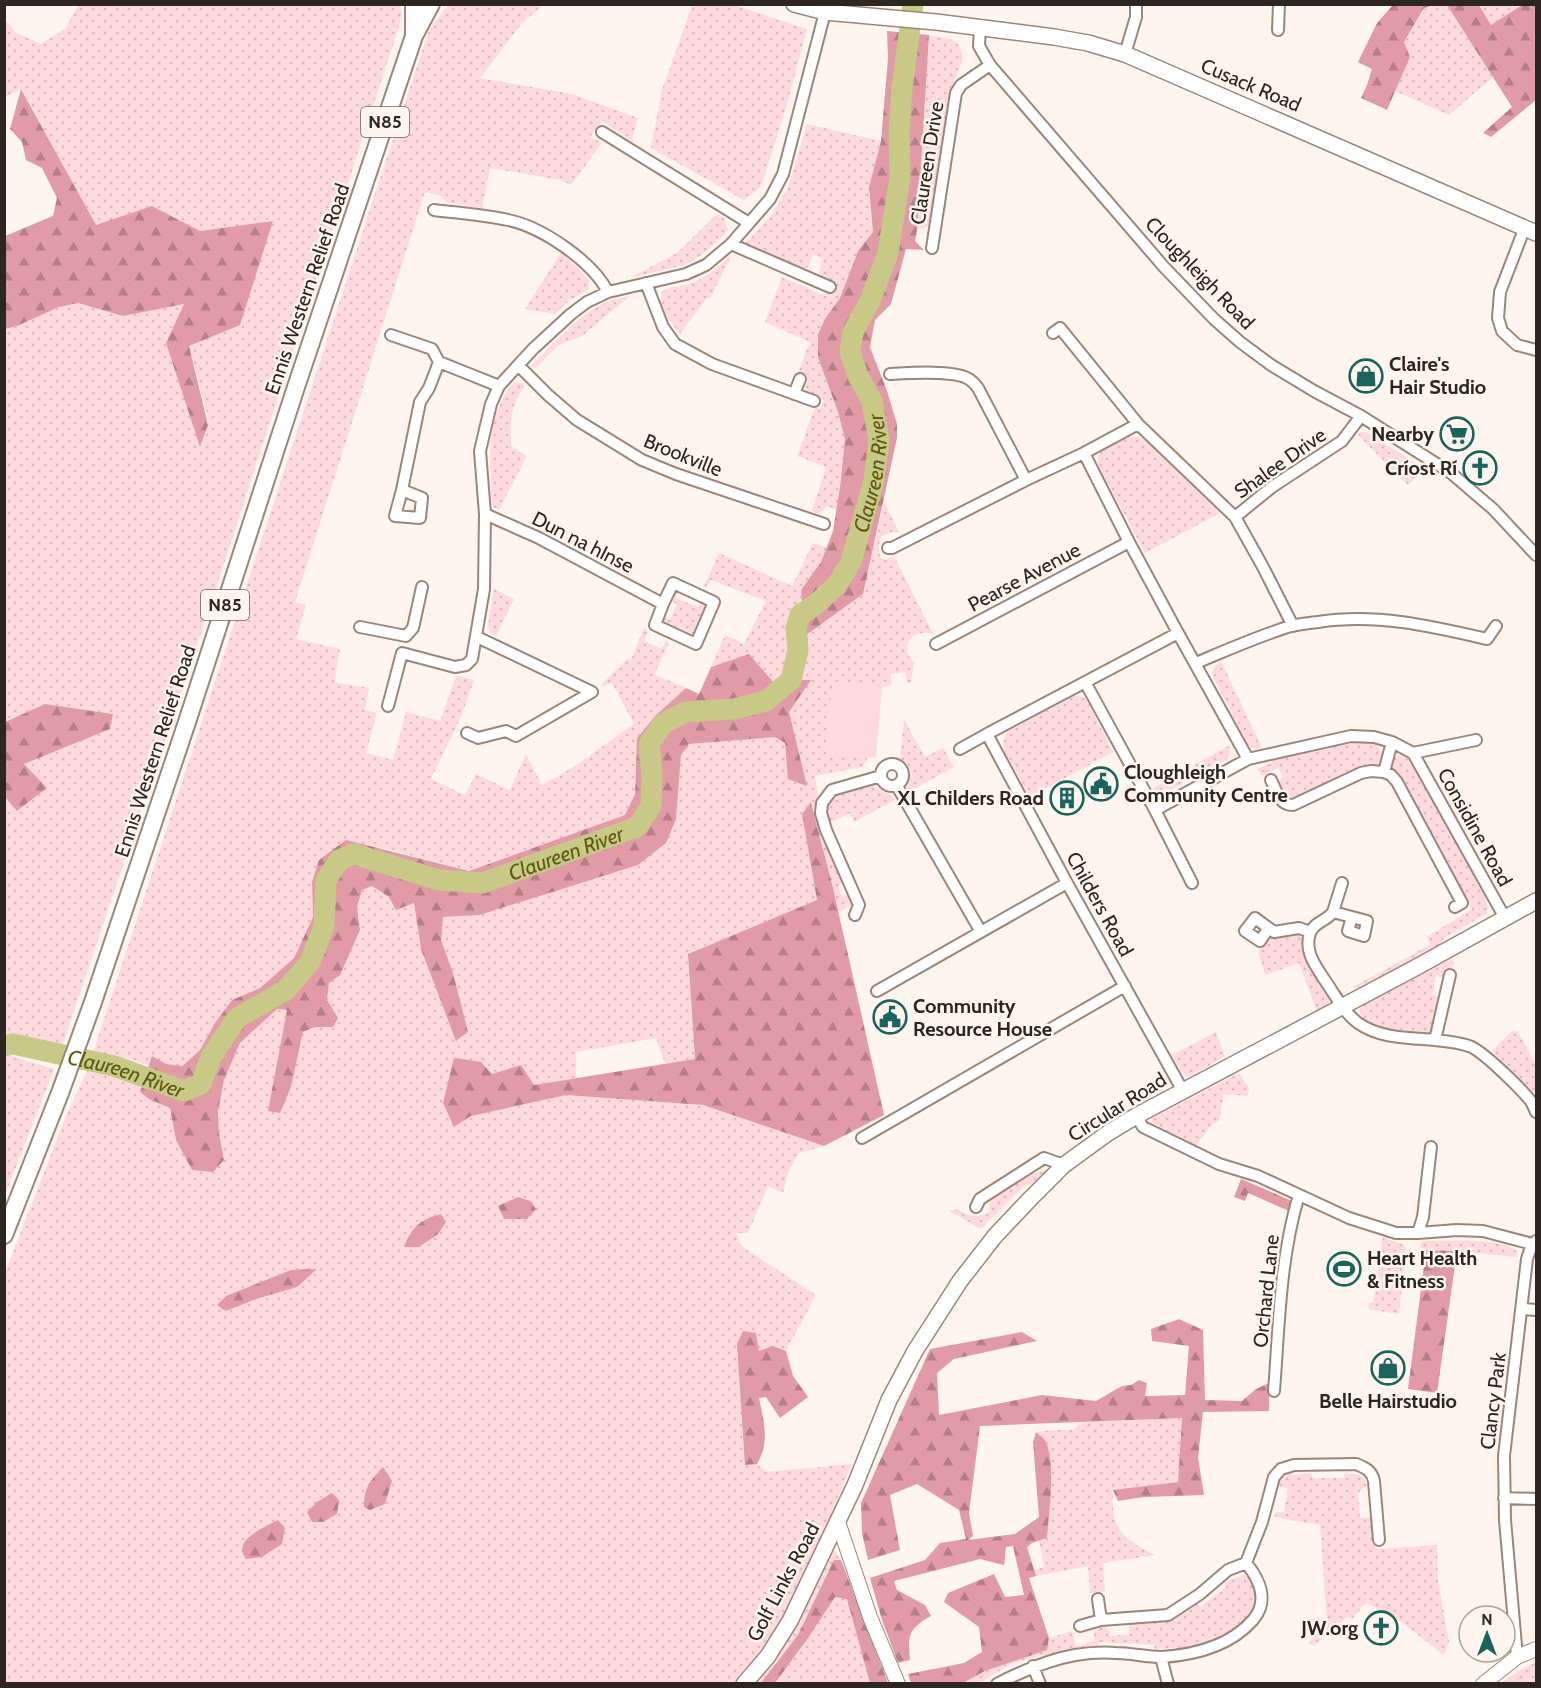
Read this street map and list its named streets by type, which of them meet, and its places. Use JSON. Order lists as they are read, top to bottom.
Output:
{
  "streets": {
    "main road": [
      "Cusack Road",
      "N85",
      "Ennis Western Relief Road",
      "Circular Road",
      "Golf Links Road"
    ],
    "street": [
      "Claureen Drive",
      "Cloughleigh Road",
      "Brookville",
      "Shalee Drive",
      "Dun na hInse",
      "Pearse Avenue",
      "Considine Road",
      "Childers Road",
      "Orchard Lane",
      "Clancy Park"
    ]
  },
  "crossings": [
    ["Cusack Road", "Cloughleigh Road"],
    ["Claureen Drive", "Cloughleigh Road"],
    ["Cloughleigh Road", "Shalee Drive"],
    ["Considine Road", "Circular Road"],
    ["Childers Road", "Circular Road"],
    ["Circular Road", "Golf Links Road"]
  ],
  "water": ["Claureen River"],
  "places": {
    "shop": ["Claire's Hair Studio", "Belle Hairstudio"],
    "supermarket": ["Nearby"],
    "church": ["Críost Rí", "JW.org"],
    "public building": ["Cloughleigh Community Centre", "Community Resource House"],
    "building": ["XL Childers Road"],
    "sports": ["Heart Health & Fitness"]
  },
  "north": "top"
}
